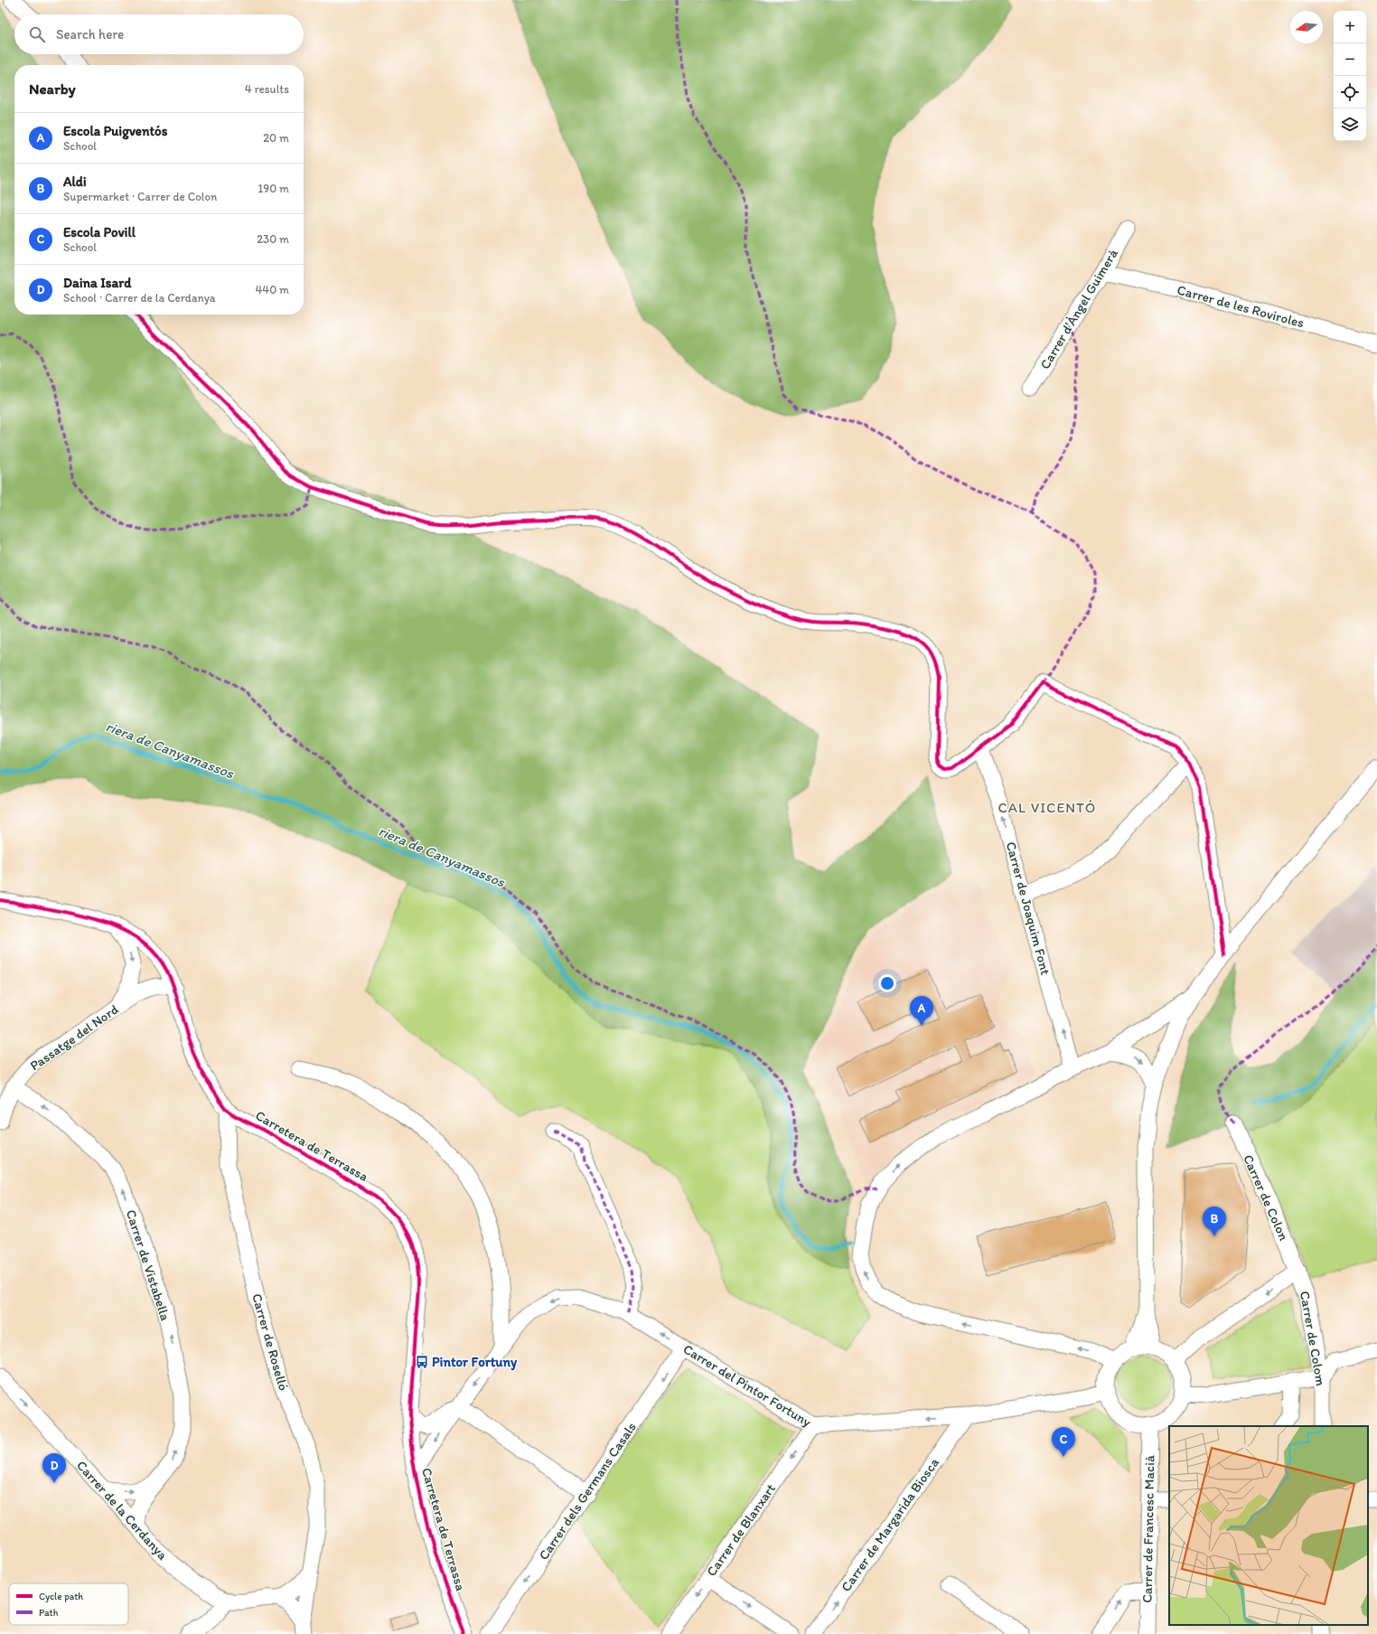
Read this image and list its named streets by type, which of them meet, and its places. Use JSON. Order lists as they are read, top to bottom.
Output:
{
  "streets": {
    "street": [
      "Carrer de les Roviroles",
      "Carrer d'Àngel Guimerà",
      "Carrer de Joaquim Font",
      "Passatge del Nord",
      "Carretera de Terrassa",
      "Carrer de Colon",
      "Carrer de Vistabella",
      "Carrer de Colom",
      "Carrer de Roselló",
      "Carrer del Pintor Fortuny",
      "Carrer dels Germans Casals",
      "Carrer de la Cerdanya",
      "Carrer de Margarida Biosca",
      "Carrer de Francesc Macià",
      "Carrer de Blanxart"
    ]
  },
  "crossings": [
    ["Carrer de les Roviroles", "Carrer d'Àngel Guimerà"],
    ["Passatge del Nord", "Carretera de Terrassa"],
    ["Passatge del Nord", "Carrer de Vistabella"],
    ["Carretera de Terrassa", "Carrer de Roselló"],
    ["Carretera de Terrassa", "Carrer del Pintor Fortuny"],
    ["Carrer de Colon", "Carrer de Colom"],
    ["Carrer de Vistabella", "Carrer de la Cerdanya"],
    ["Carrer del Pintor Fortuny", "Carrer dels Germans Casals"],
    ["Carrer del Pintor Fortuny", "Carrer de Margarida Biosca"],
    ["Carrer del Pintor Fortuny", "Carrer de Francesc Macià"],
    ["Carrer del Pintor Fortuny", "Carrer de Blanxart"]
  ],
  "one_way": [
    "Carrer de Joaquim Font",
    "Carrer de Vistabella",
    "Carrer del Pintor Fortuny",
    "Carrer dels Germans Casals",
    "Carrer de la Cerdanya",
    "Carrer de Margarida Biosca",
    "Carrer de Blanxart"
  ],
  "districts": ["CAL VICENTÓ"],
  "water": ["riera de Canyamassos"],
  "places": {
    "bus stop": ["Pintor Fortuny"]
  },
  "legend": ["Cycle path", "Path"],
  "north": "left",
  "page": {
    "map_buttons": ["+", "−"],
    "search": "Search here",
    "heading": ["Nearby", "4 results"],
    "list": [
      {
        "mark": "A",
        "name": "Escola Puigventós",
        "note": "School",
        "value": "20 m"
      },
      {
        "mark": "B",
        "name": "Aldi",
        "note": "Supermarket · Carrer de Colon",
        "value": "190 m"
      },
      {
        "mark": "C",
        "name": "Escola Povill",
        "note": "School",
        "value": "230 m"
      },
      {
        "mark": "D",
        "name": "Daina Isard",
        "note": "School · Carrer de la Cerdanya",
        "value": "440 m"
      }
    ],
    "pins": [
      "A",
      "B",
      "C",
      "D"
    ]
  }
}
